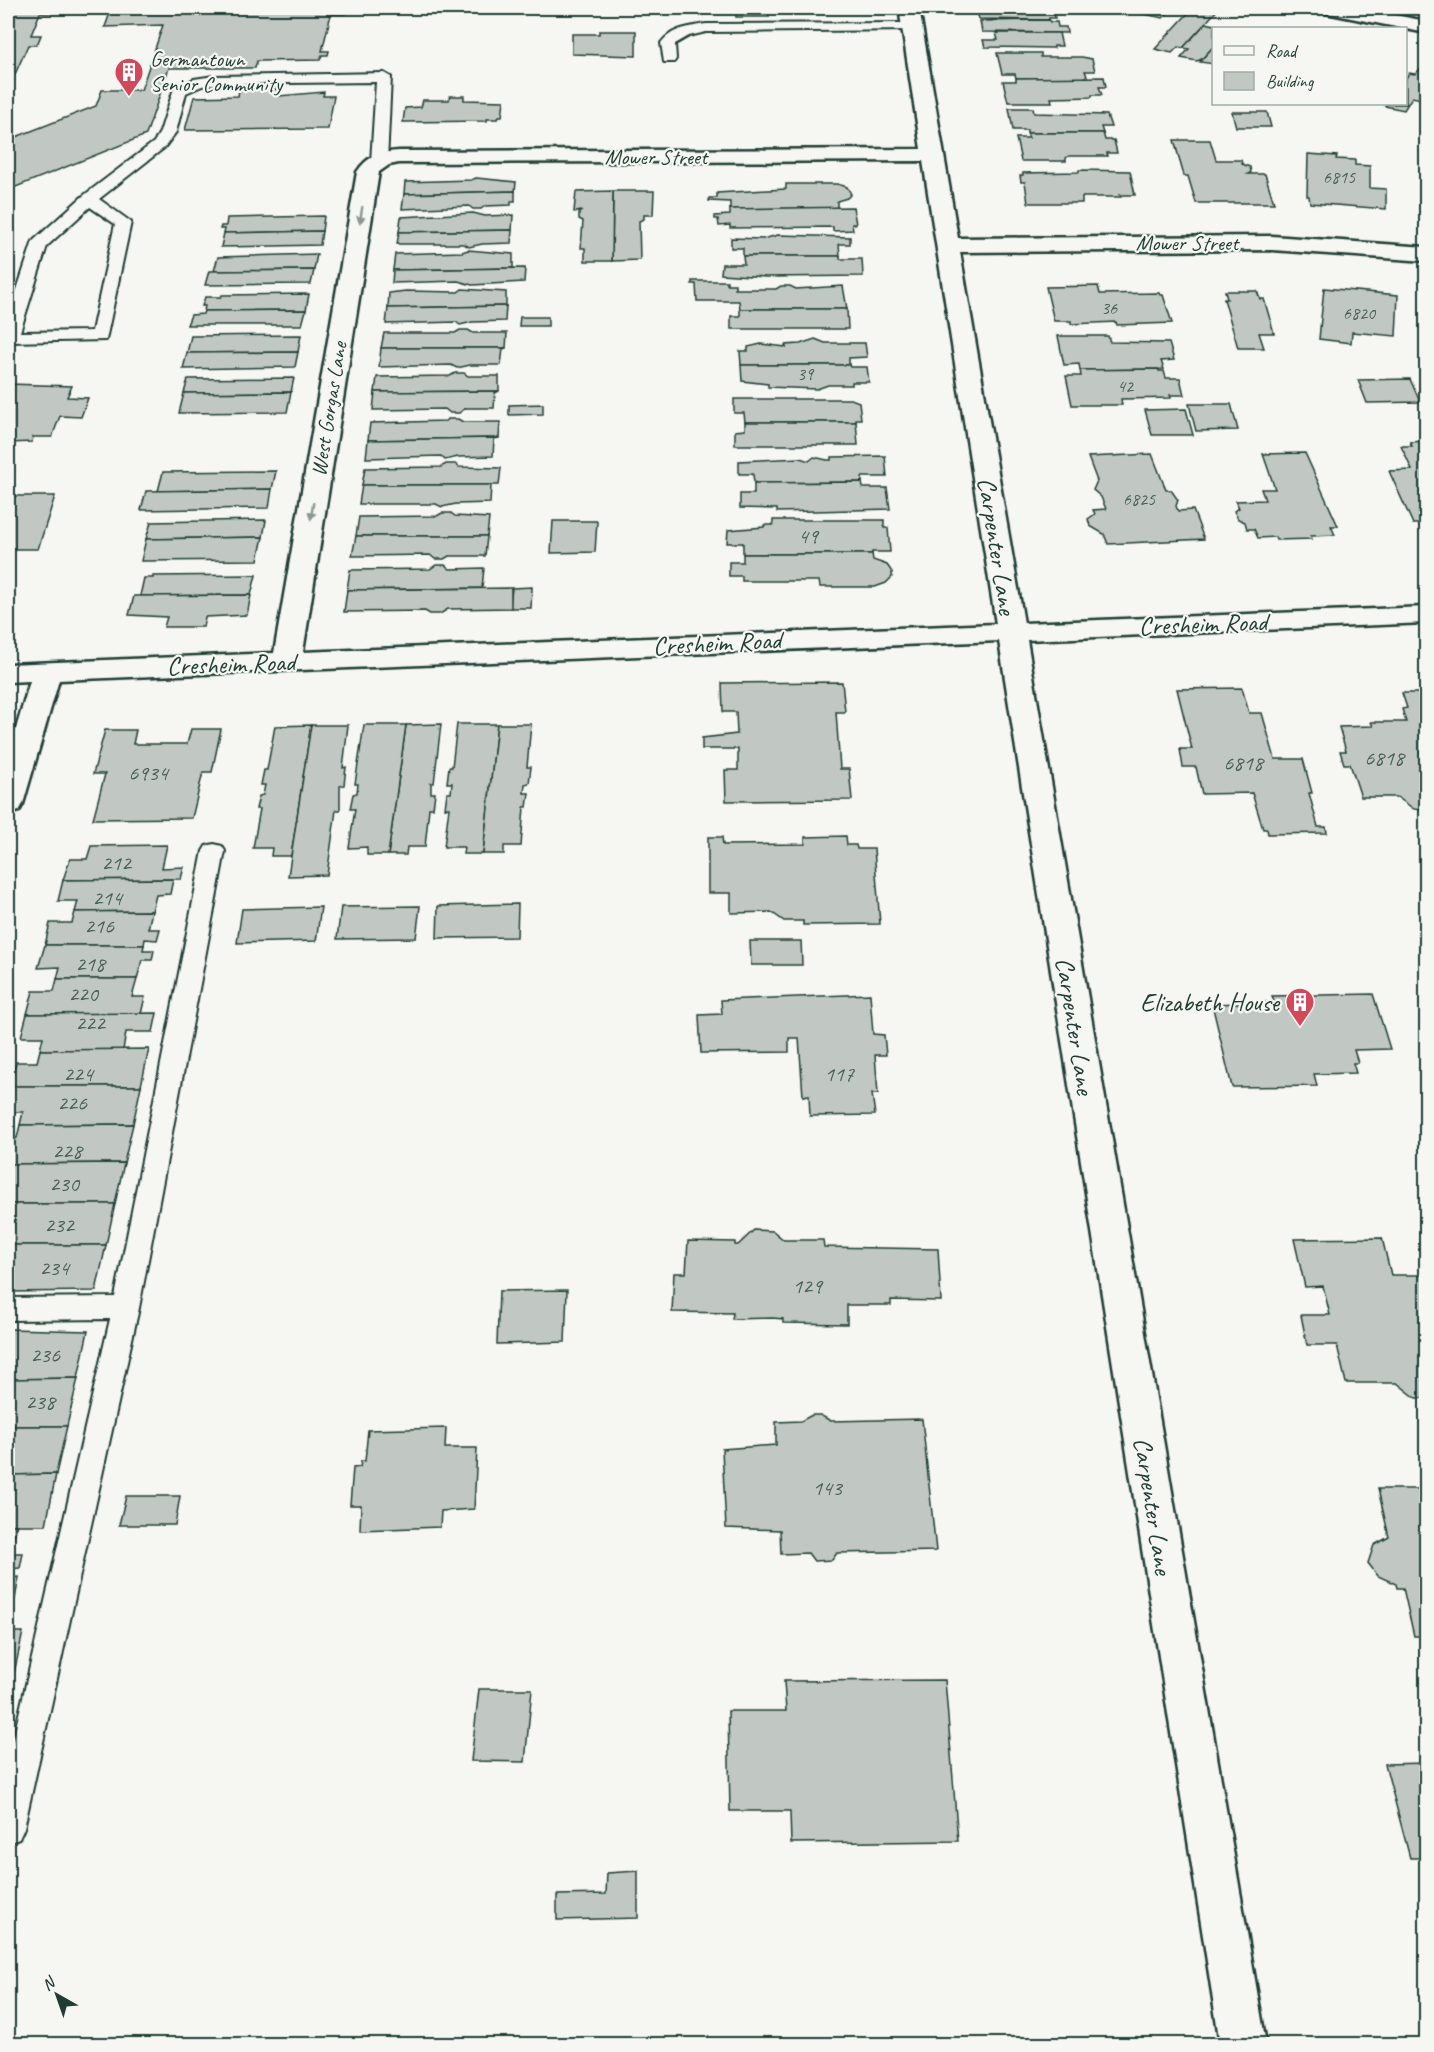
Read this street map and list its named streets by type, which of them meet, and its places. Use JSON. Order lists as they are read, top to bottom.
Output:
{
  "streets": {
    "street": [
      "Mower Street",
      "West Gorgas Lane",
      "Carpenter Lane",
      "Cresheim Road"
    ]
  },
  "crossings": [
    ["Mower Street", "West Gorgas Lane"],
    ["Mower Street", "Carpenter Lane"],
    ["West Gorgas Lane", "Cresheim Road"],
    ["Carpenter Lane", "Cresheim Road"]
  ],
  "one_way": ["West Gorgas Lane"],
  "places": {
    "building": ["Germantown Senior Community", "Elizabeth House"]
  },
  "house_numbers": [
    "6815",
    "36",
    "6820",
    "39",
    "42",
    "6825",
    "49",
    "6818",
    "6818",
    "6934",
    "212",
    "214",
    "216",
    "218",
    "220",
    "222",
    "224",
    "117",
    "226",
    "228",
    "230",
    "232",
    "234",
    "129",
    "236",
    "238",
    "143"
  ],
  "legend": ["Road", "Building"],
  "north": "top left"
}
